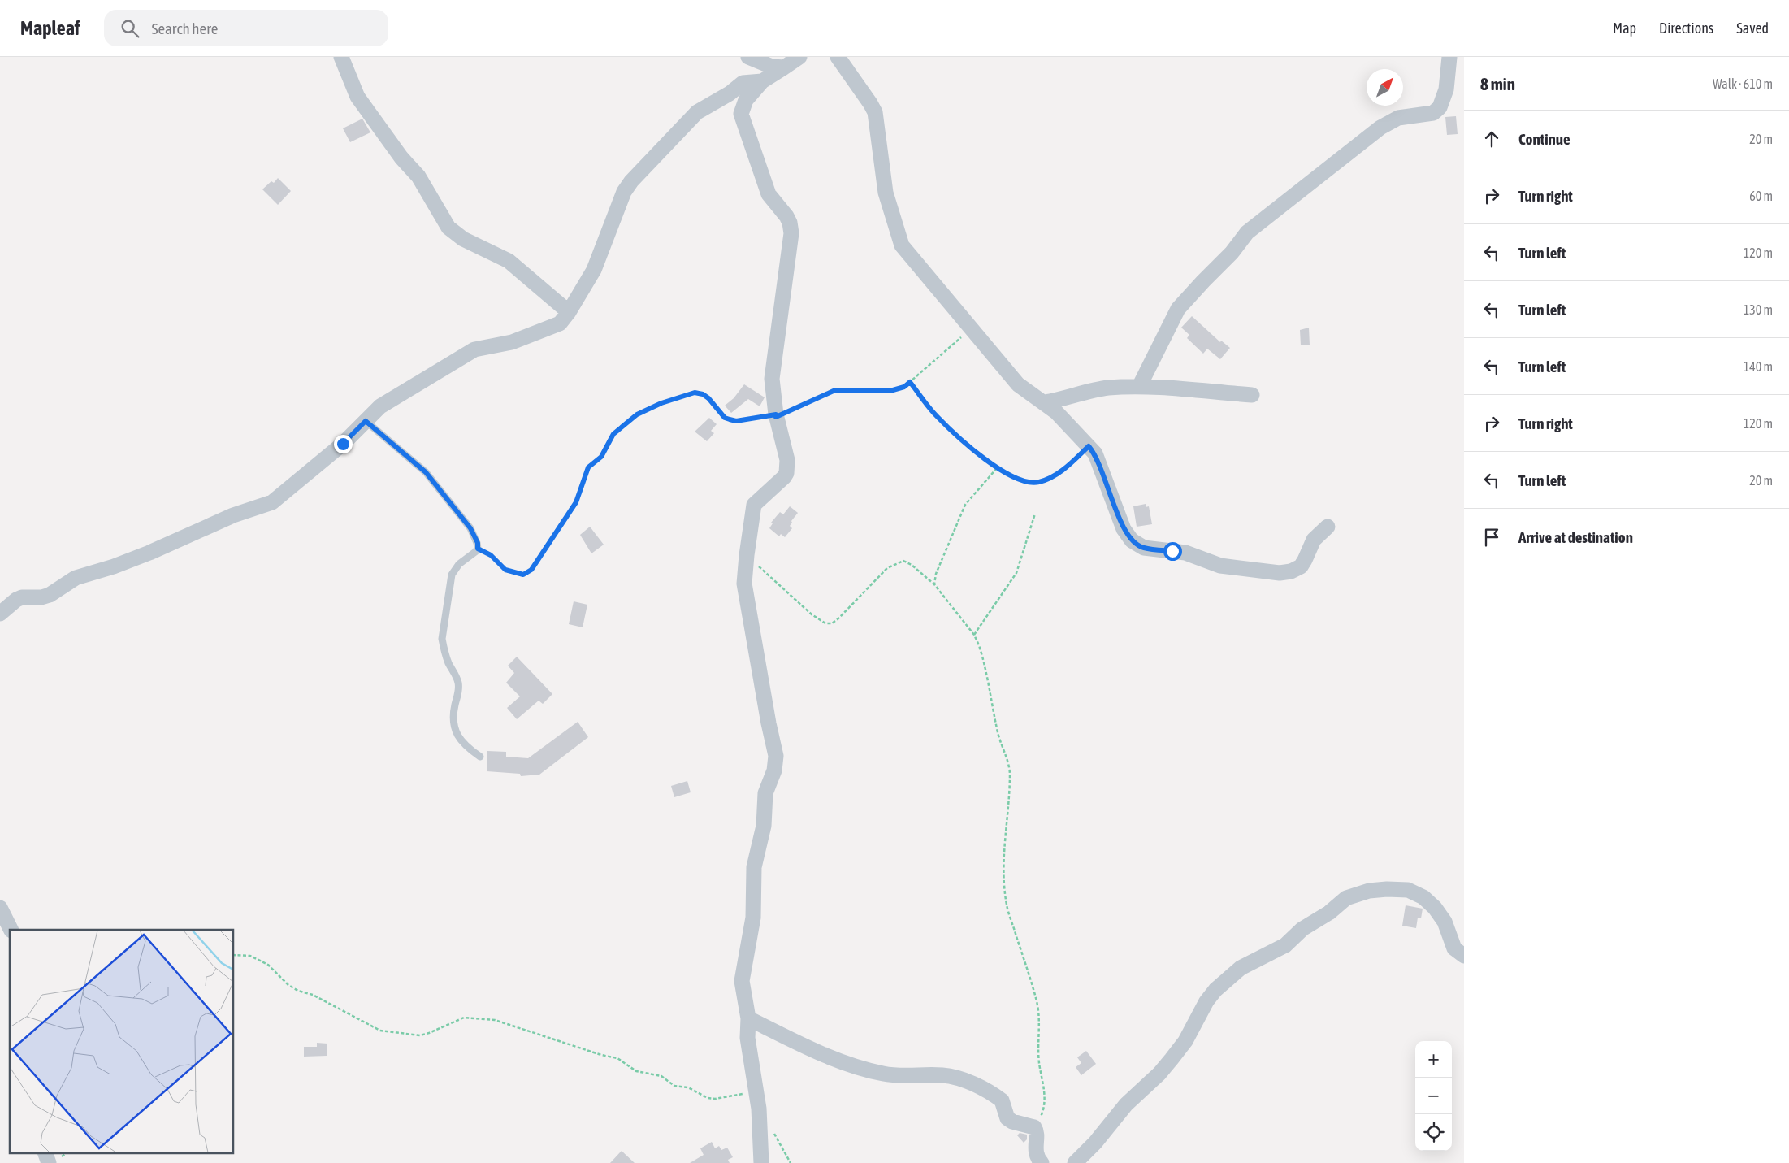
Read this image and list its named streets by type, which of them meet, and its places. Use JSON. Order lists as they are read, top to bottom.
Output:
{
  "north": "top right",
  "page": {
    "header": "Mapleaf",
    "search": "Search here",
    "nav": ["Map", "Directions", "Saved"],
    "heading": ["8 min", "Walk · 610 m"],
    "list": [
      ["Continue", "20 m"],
      ["Turn right", "60 m"],
      ["Turn left", "120 m"],
      ["Turn left", "130 m"],
      ["Turn left", "140 m"],
      ["Turn right", "120 m"],
      ["Turn left", "20 m"],
      "Arrive at destination"
    ],
    "map_buttons": ["+", "−"]
  }
}
